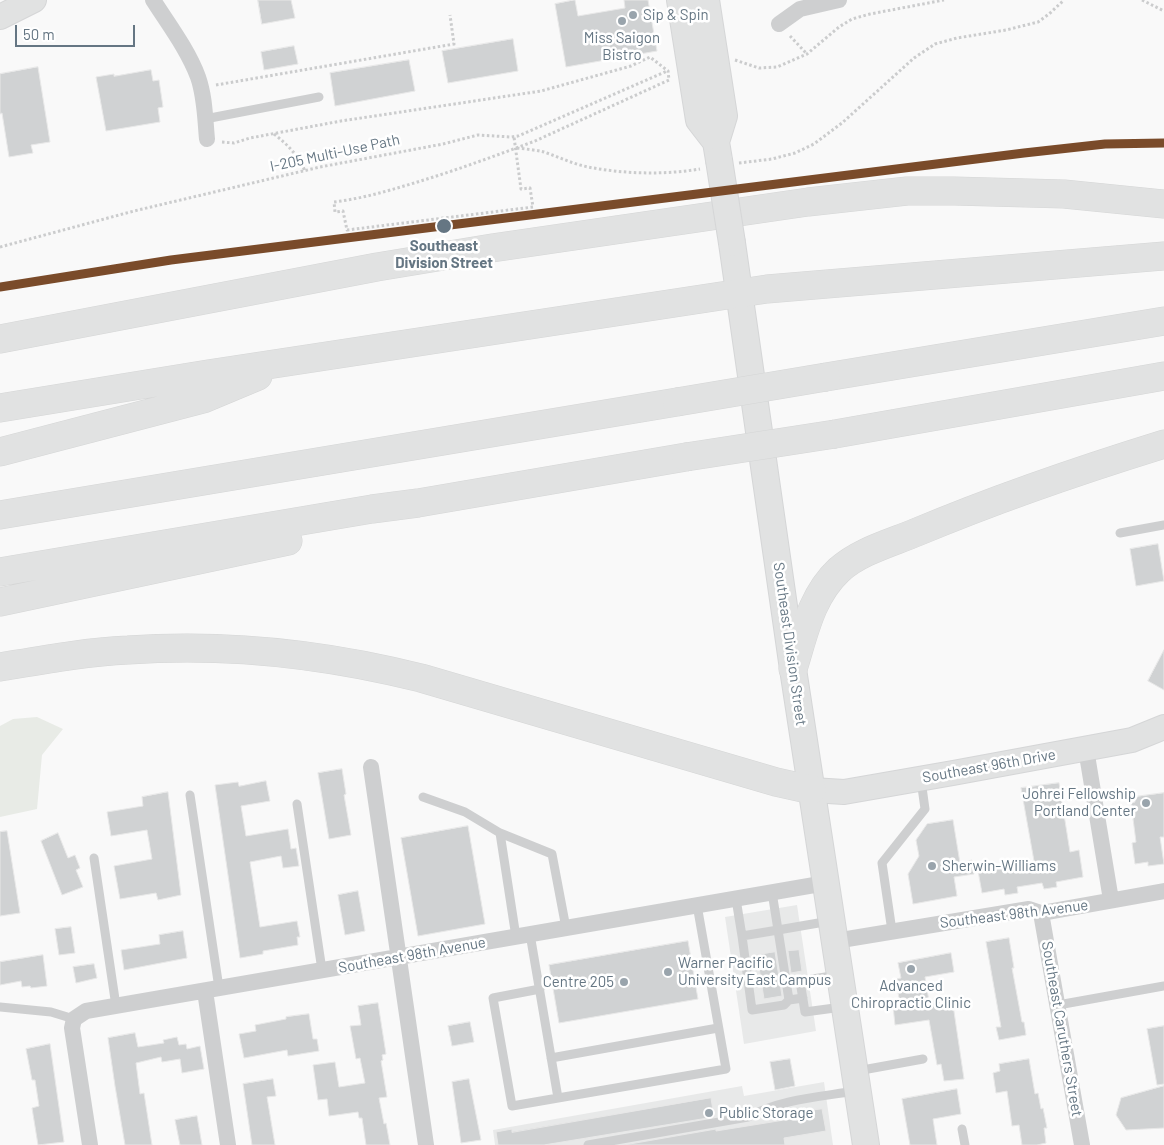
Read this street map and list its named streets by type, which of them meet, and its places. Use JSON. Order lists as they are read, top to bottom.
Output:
{
  "streets": {
    "main road": ["Southeast Division Street"],
    "street": ["Southeast 96th Drive", "Southeast 98th Avenue", "Southeast Caruthers Street"],
    "path": ["I-205 Multi-Use Path"]
  },
  "crossings": [
    ["Southeast Division Street", "Southeast 96th Drive"],
    ["Southeast Division Street", "Southeast 98th Avenue"],
    ["Southeast 98th Avenue", "Southeast Caruthers Street"]
  ],
  "places": [
    "Sip & Spin",
    "Miss Saigon Bistro",
    "Southeast Division Street",
    "Johrei Fellowship Portland Center",
    "Sherwin-Williams",
    "Advanced Chiropractic Clinic",
    "Warner Pacific University East Campus",
    "Centre 205",
    "Public Storage"
  ],
  "scale_bar": "50 m"
}
